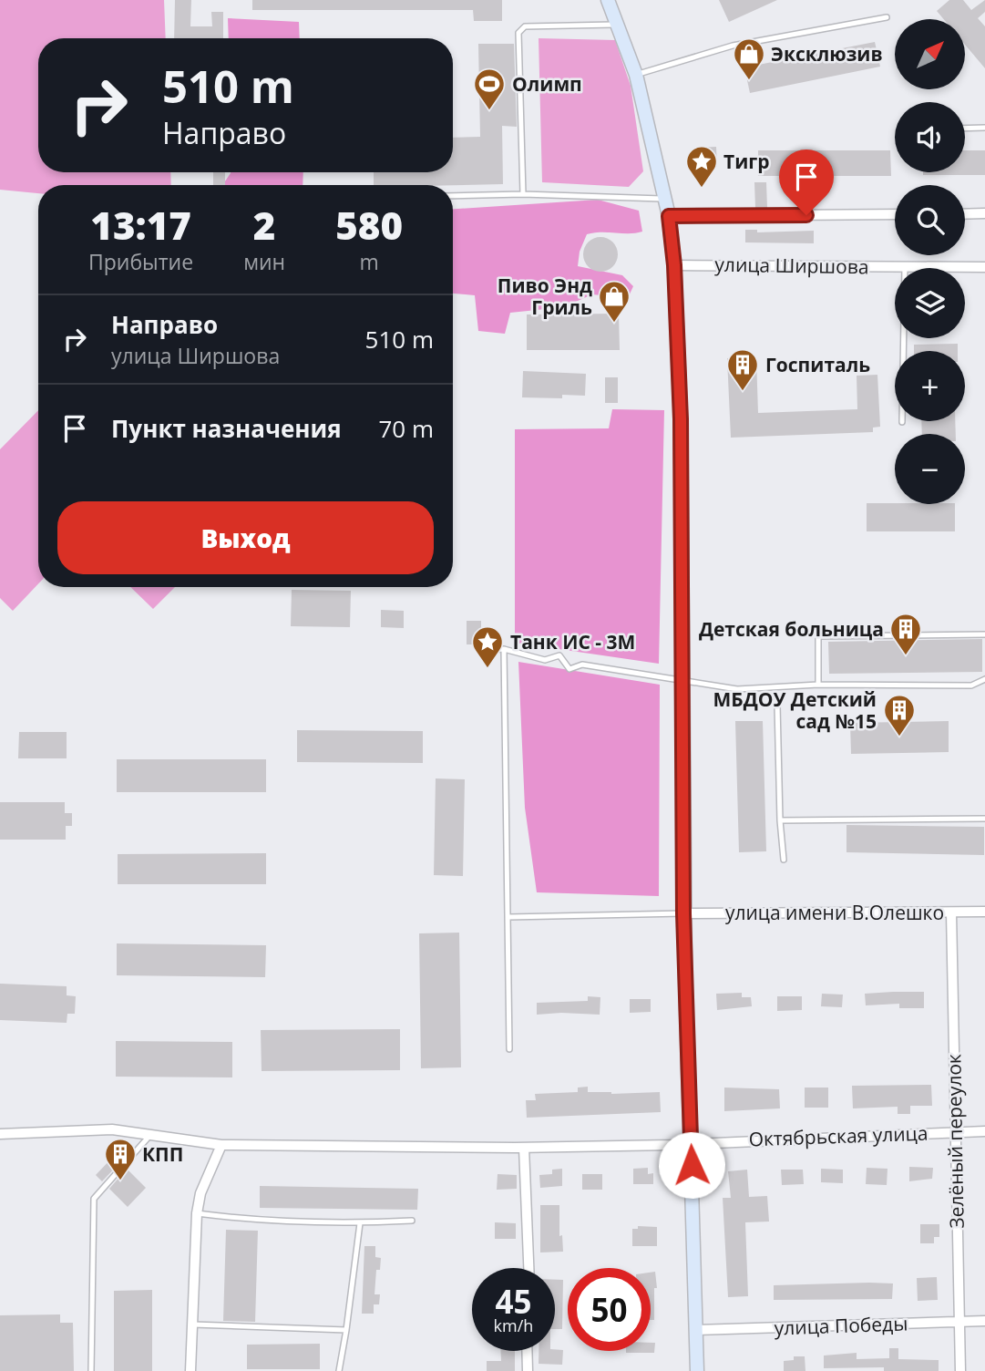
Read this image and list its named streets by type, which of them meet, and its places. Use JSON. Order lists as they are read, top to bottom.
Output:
{
  "streets": {
    "street": [
      "улица Ширшова",
      "улица имени В.Олешко",
      "Октябрьская улица",
      "Зелёный переулок",
      "улица Победы"
    ]
  },
  "crossings": [
    ["улица имени В.Олешко", "Зелёный переулок"],
    ["Октябрьская улица", "Зелёный переулок"],
    ["Зелёный переулок", "улица Победы"]
  ],
  "places": {
    "shop": ["Эксклюзив", "Пиво Энд Гриль"],
    "sports": ["Олимп"],
    "place": ["Тигр", "Танк ИС - 3М"],
    "building": [
      "Госпиталь",
      "Детская больница",
      "МБДОУ Детский сад №15",
      "КПП"
    ]
  },
  "north": "top right",
  "page": {
    "map_buttons": ["+", "−"],
    "turn": ["510 m", "Направо"],
    "eta": [
      "13:17",
      "Прибытие",
      "2",
      "мин",
      "580",
      "m"
    ],
    "list": [
      {
        "name": "Направо",
        "note": "улица Ширшова",
        "value": "510 m"
      },
      {
        "name": "Пункт назначения",
        "value": "70 m"
      }
    ],
    "buttons": "Выход",
    "speed": "45 km/h",
    "limit": "50"
  }
}
